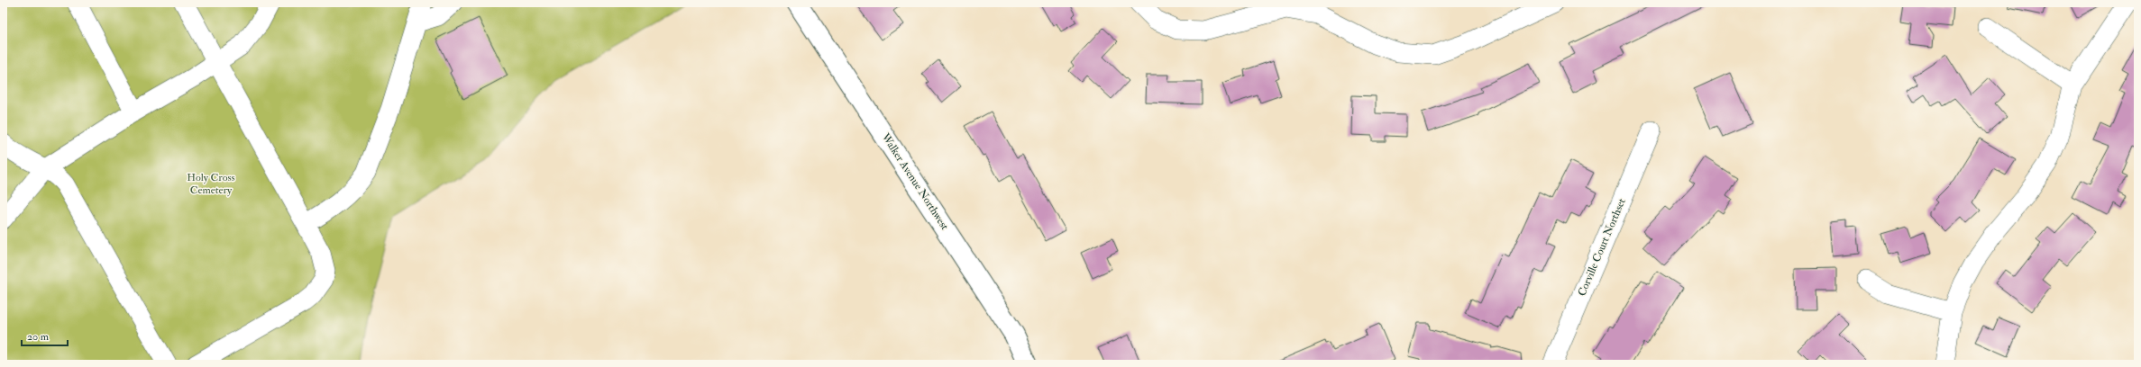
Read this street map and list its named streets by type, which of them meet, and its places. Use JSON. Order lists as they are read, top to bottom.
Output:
{
  "streets": {
    "main road": ["Walker Avenue Northwest"],
    "street": ["Corville Court Northset"]
  },
  "parks": ["Holy Cross Cemetery"],
  "scale_bar": "20 m"
}
